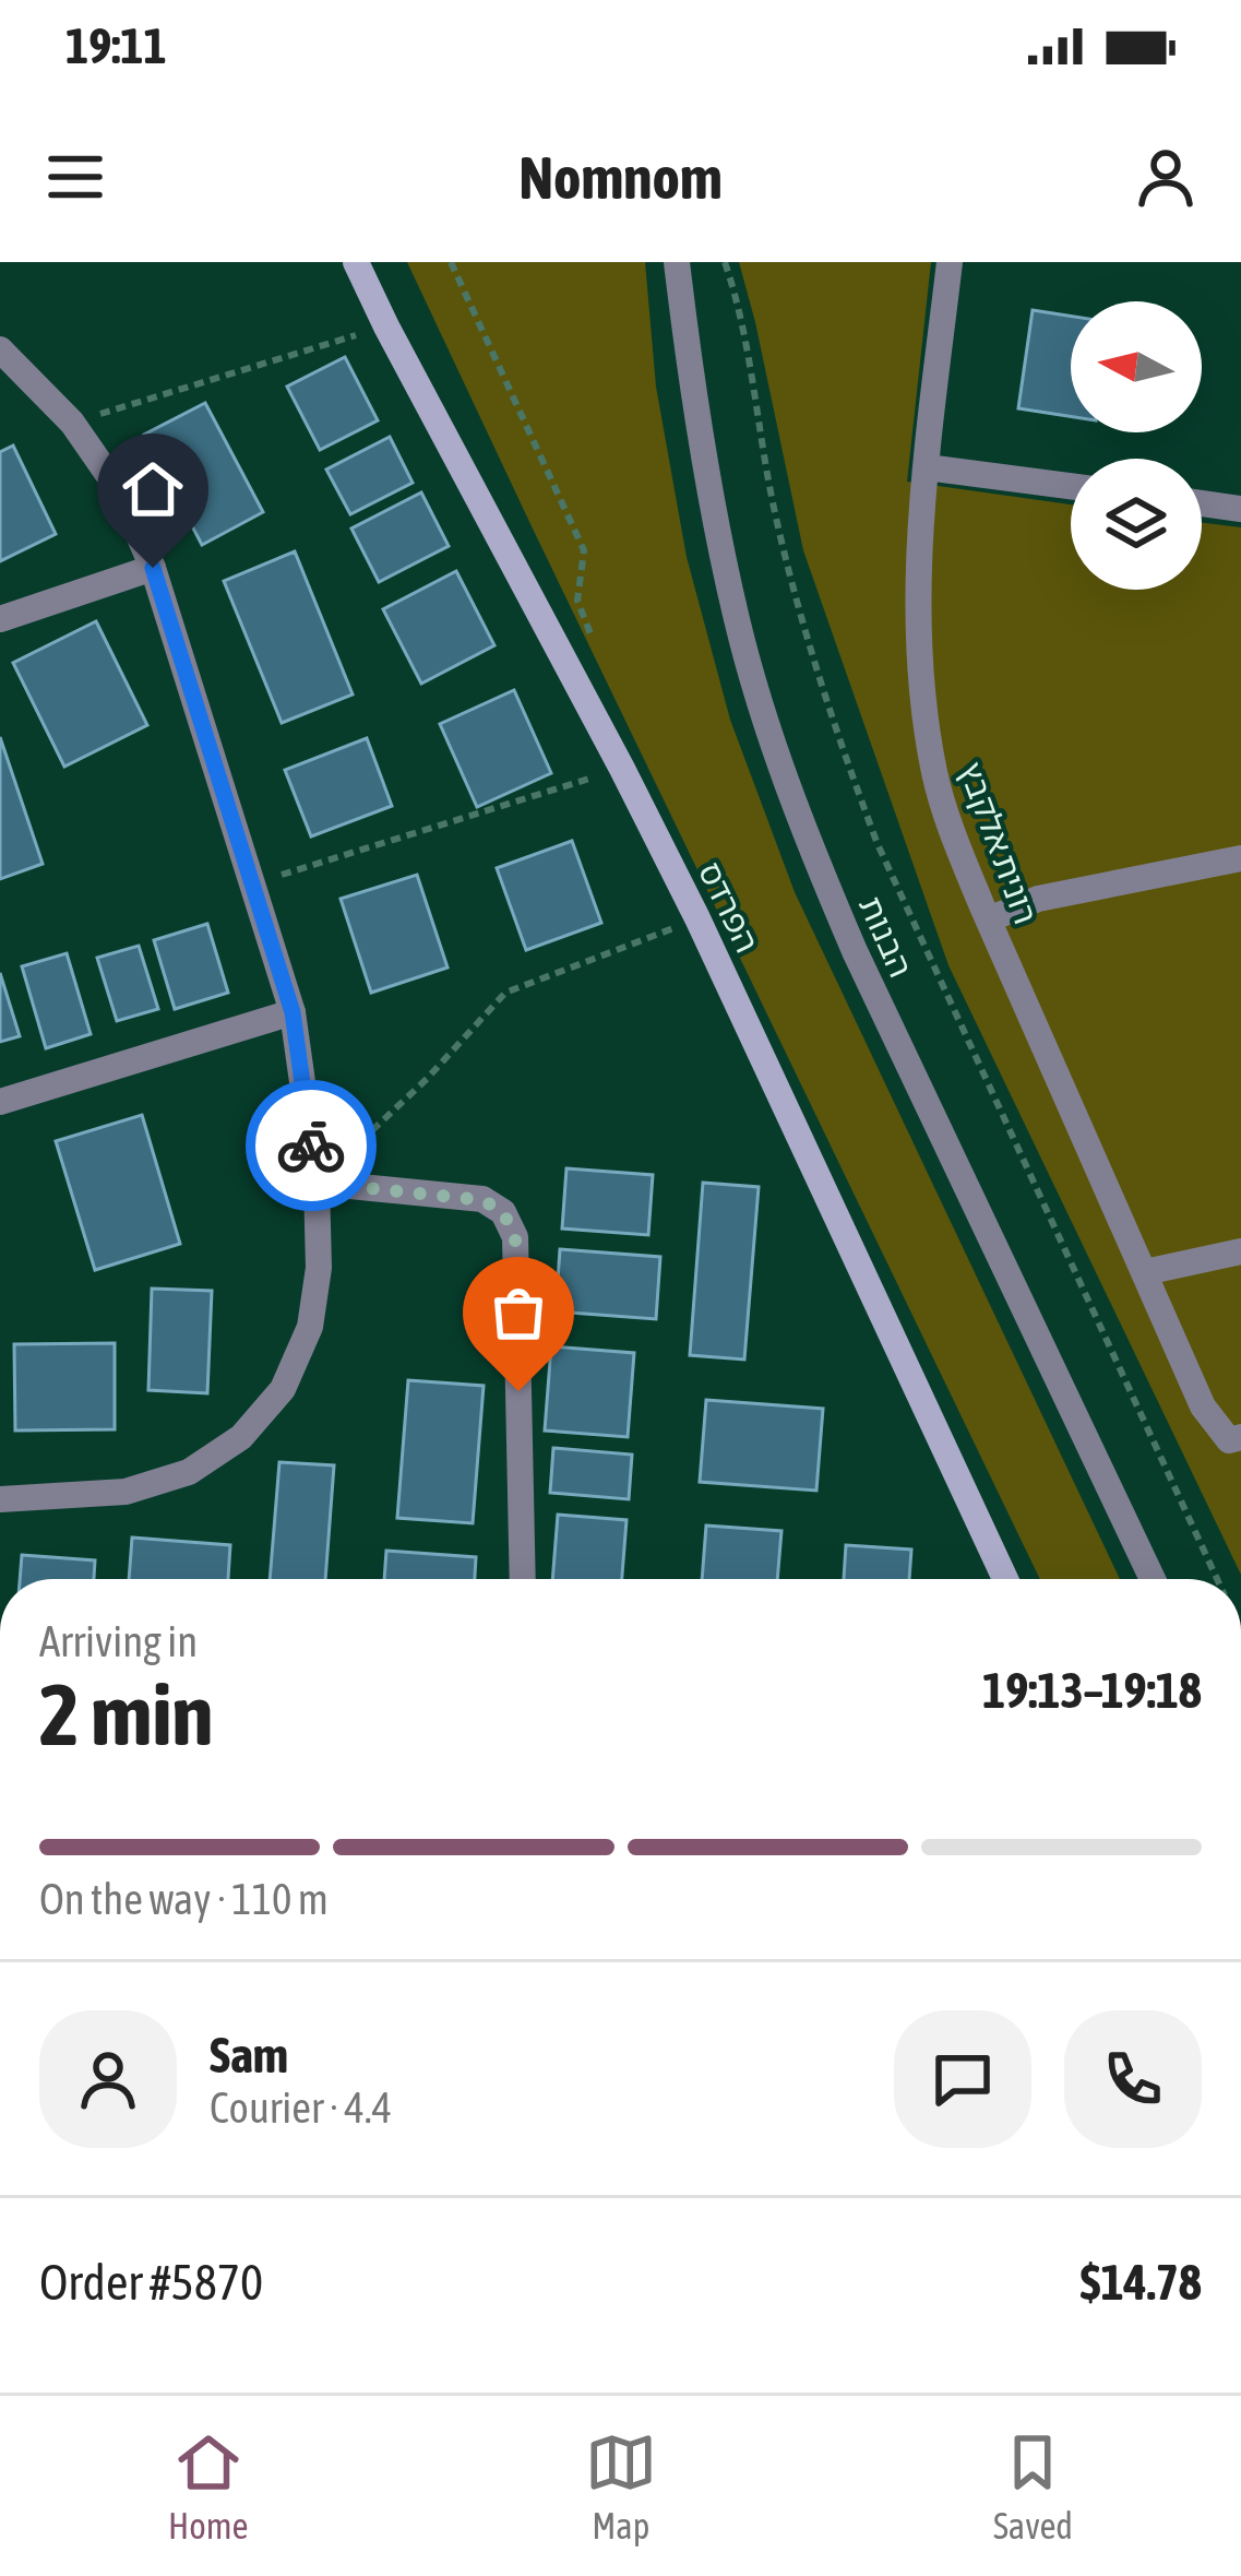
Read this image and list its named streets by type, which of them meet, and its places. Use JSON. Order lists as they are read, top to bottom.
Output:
{
  "streets": {
    "street": ["רונית אלקבץ", "הפרדס", "הבנות"]
  },
  "north": "left",
  "page": {
    "status": "19:11",
    "header": "Nomnom",
    "heading": ["2 min", "Arriving in", "19:13–19:18"],
    "panel": [
      "Sam",
      "Courier · 4.4",
      "Order #5870",
      "$14.78"
    ],
    "bar": "On the way · 110 m",
    "tabs": ["Home", "Map", "Saved"]
  }
}
